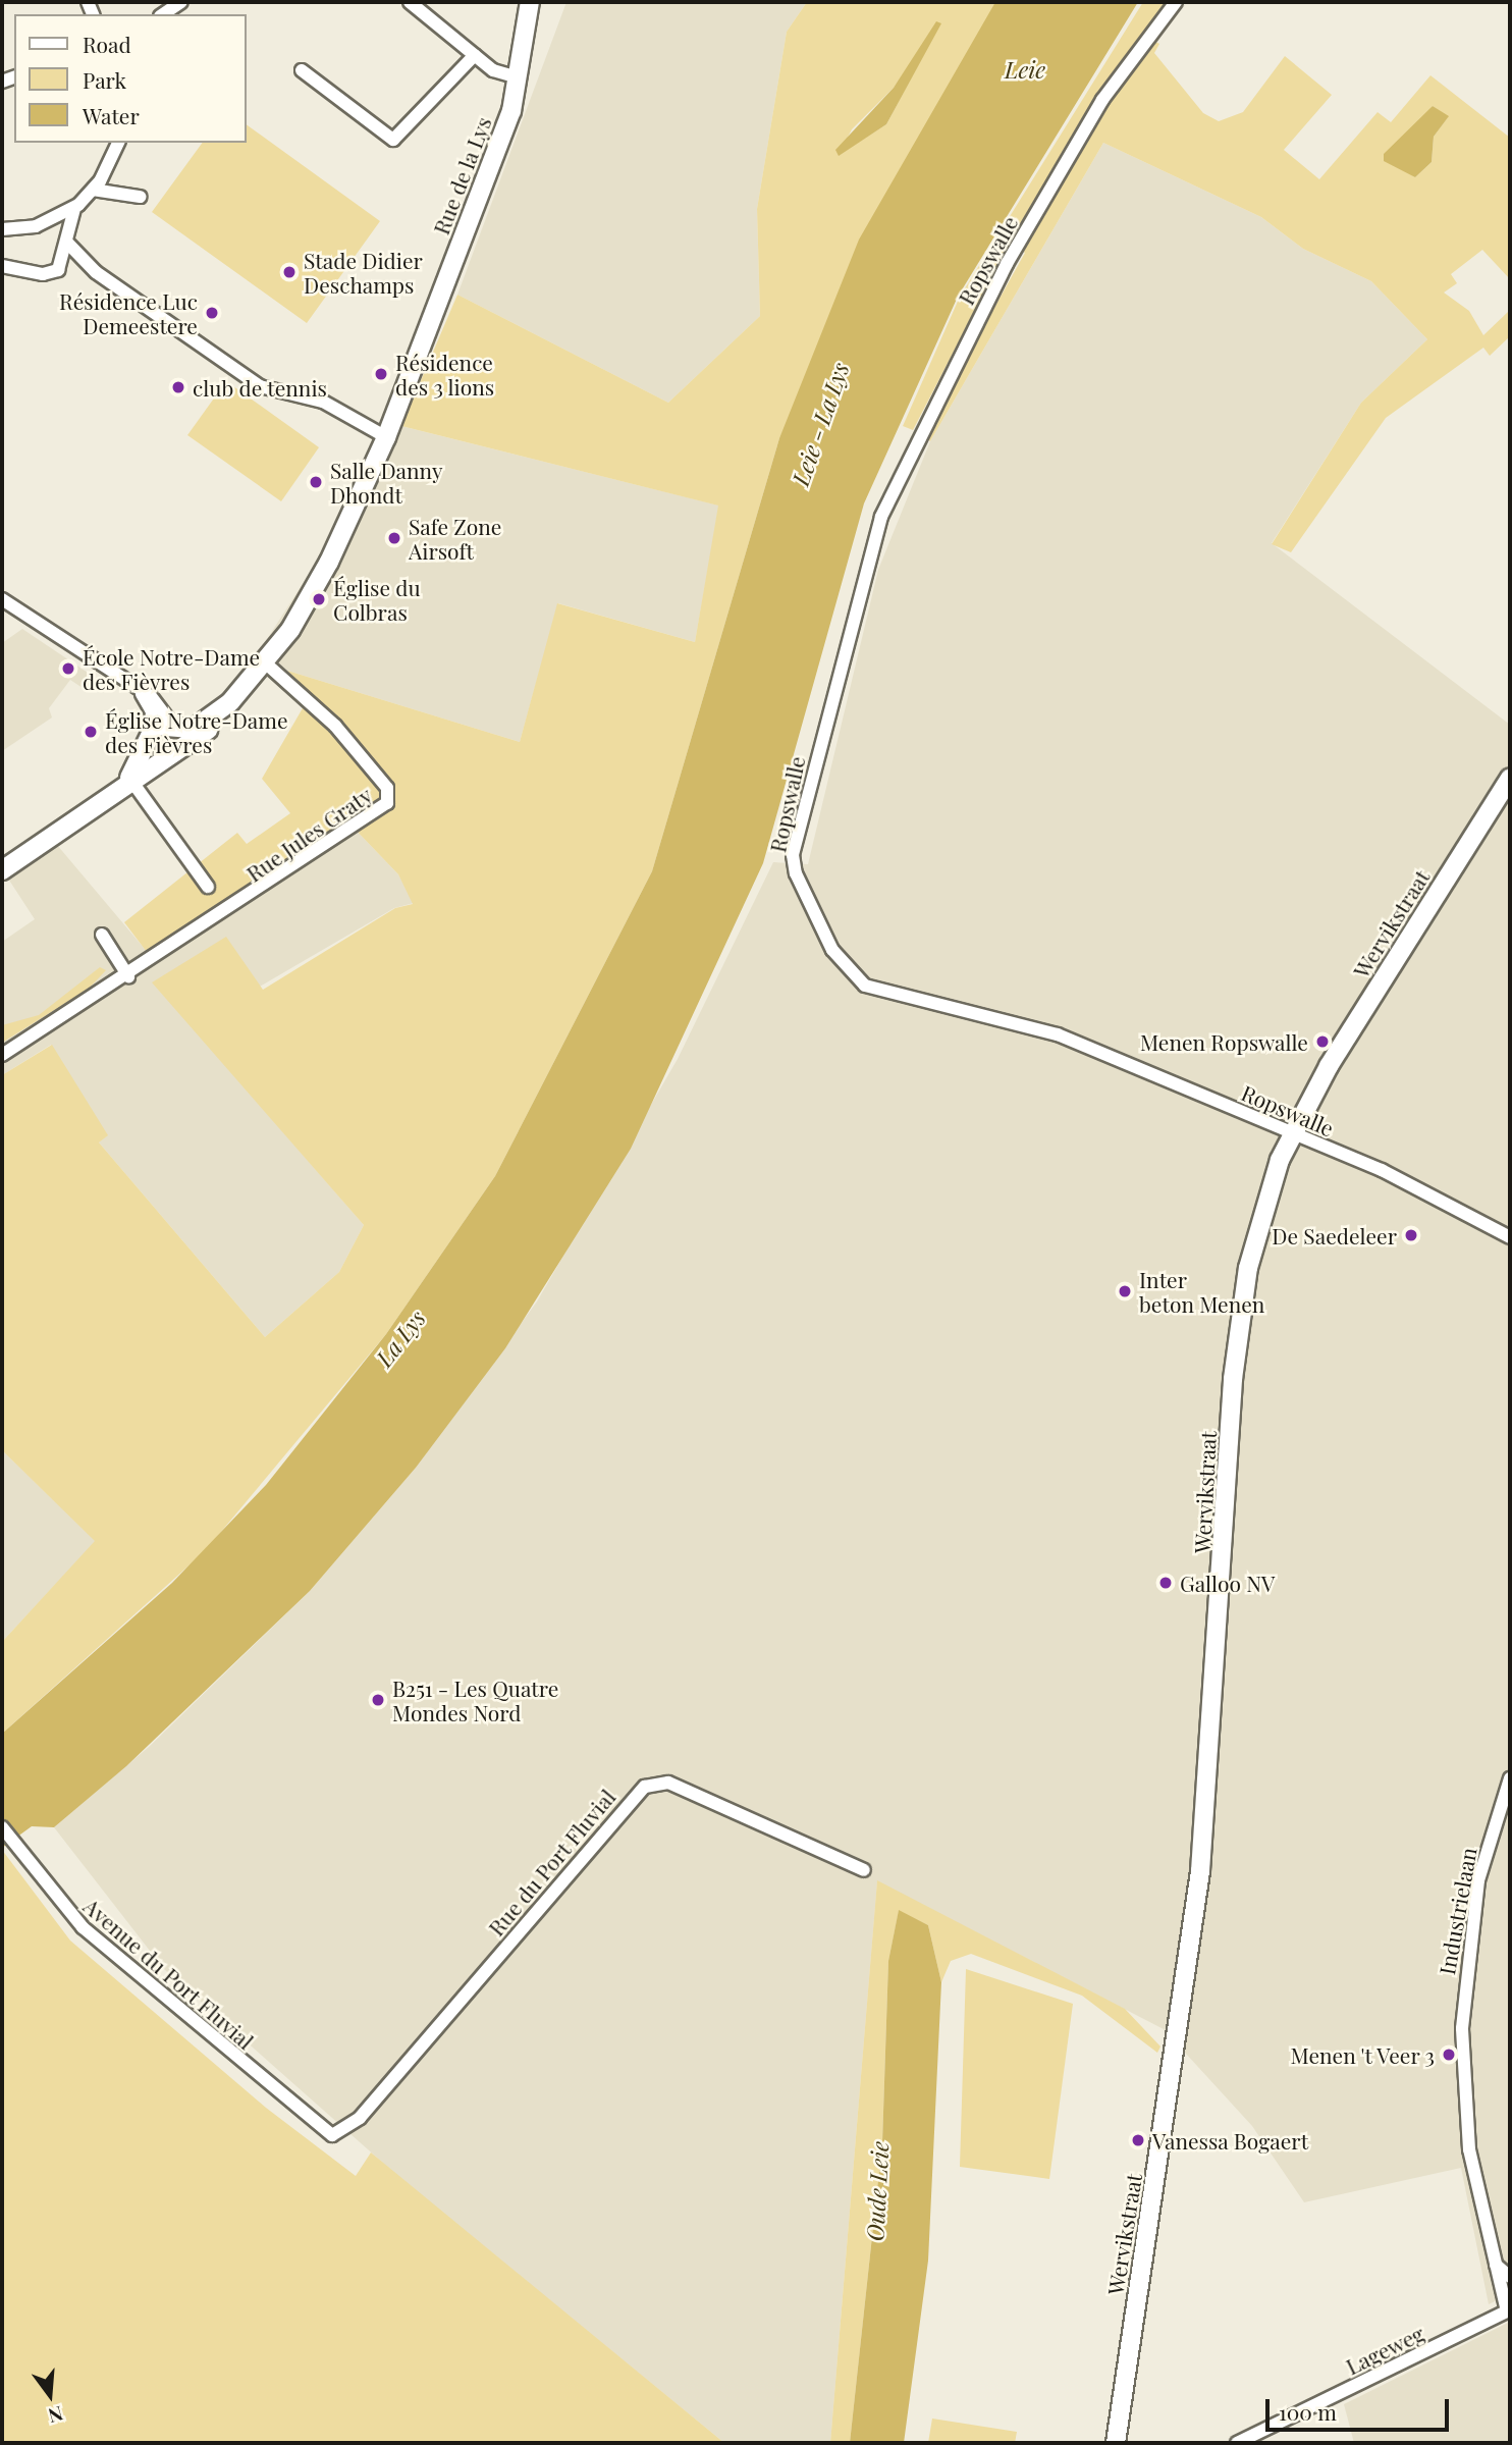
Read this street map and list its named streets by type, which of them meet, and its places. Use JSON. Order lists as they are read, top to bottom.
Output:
{
  "streets": {
    "street": [
      "Rue de la Lys",
      "Ropswalle",
      "Rue Jules Graty",
      "Wervikstraat",
      "Rue du Port Fluvial",
      "Industrielaan",
      "Avenue du Port Fluvial",
      "Lageweg"
    ]
  },
  "crossings": [
    ["Rue de la Lys", "Rue Jules Graty"],
    ["Ropswalle", "Wervikstraat"],
    ["Rue du Port Fluvial", "Avenue du Port Fluvial"],
    ["Industrielaan", "Lageweg"]
  ],
  "water": [
    "Leie",
    "Leie - La Lys",
    "La Lys",
    "Oude Leie"
  ],
  "places": [
    "Stade Didier Deschamps",
    "Résidence Luc Demeestere",
    "Résidence des 3 lions",
    "club de tennis",
    "Salle Danny Dhondt",
    "Safe Zone Airsoft",
    "Église du Colbras",
    "École Notre-Dame des Fièvres",
    "Église Notre-Dame des Fièvres",
    "Menen Ropswalle",
    "De Saedeleer",
    "Inter beton Menen",
    "Galloo NV",
    "B251 - Les Quatre Mondes Nord",
    "Menen 't Veer 3",
    "Vanessa Bogaert"
  ],
  "legend": ["Road", "Park", "Water"],
  "scale_bar": "100 m",
  "north": "bottom"
}
